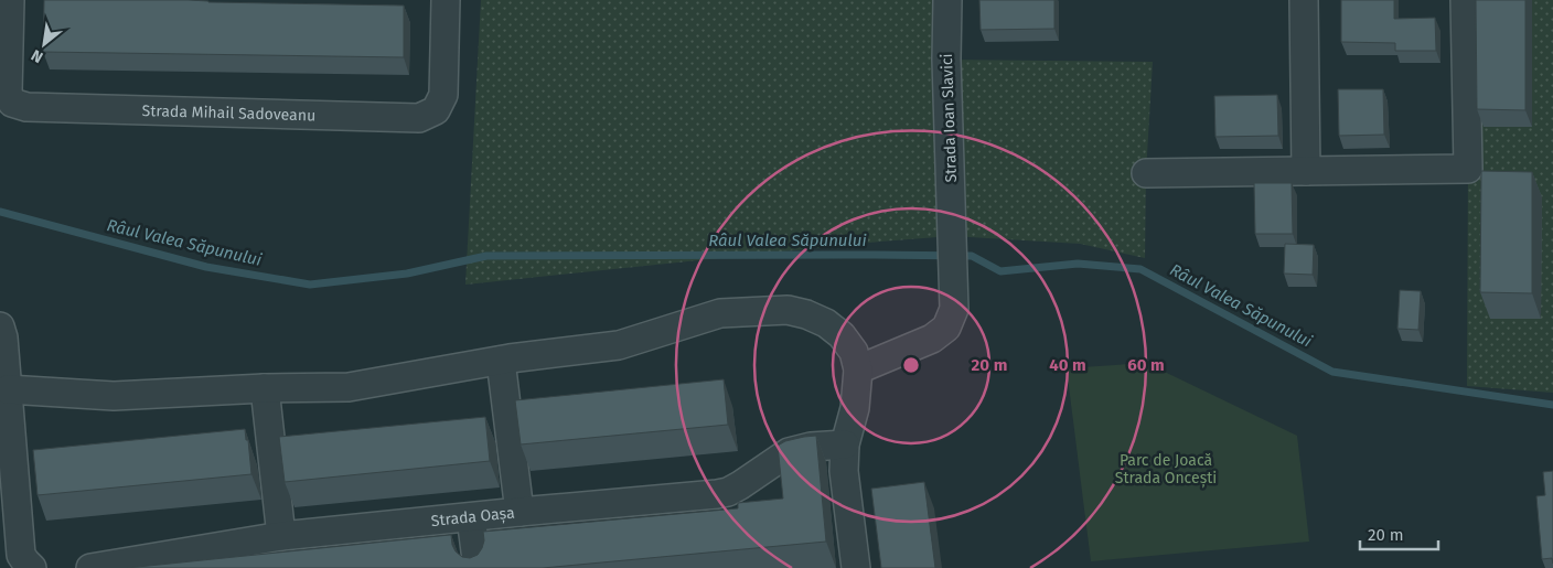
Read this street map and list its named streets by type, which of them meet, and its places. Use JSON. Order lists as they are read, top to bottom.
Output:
{
  "streets": {
    "street": ["Strada Mihail Sadoveanu", "Strada Ioan Slavici", "Strada Oașa"]
  },
  "water": ["Râul Valea Săpunului"],
  "parks": ["Parc de Joacă Strada Oncești"],
  "scale_bar": "20 m",
  "north": "bottom left",
  "rings": ["20 m", "40 m", "60 m"]
}
